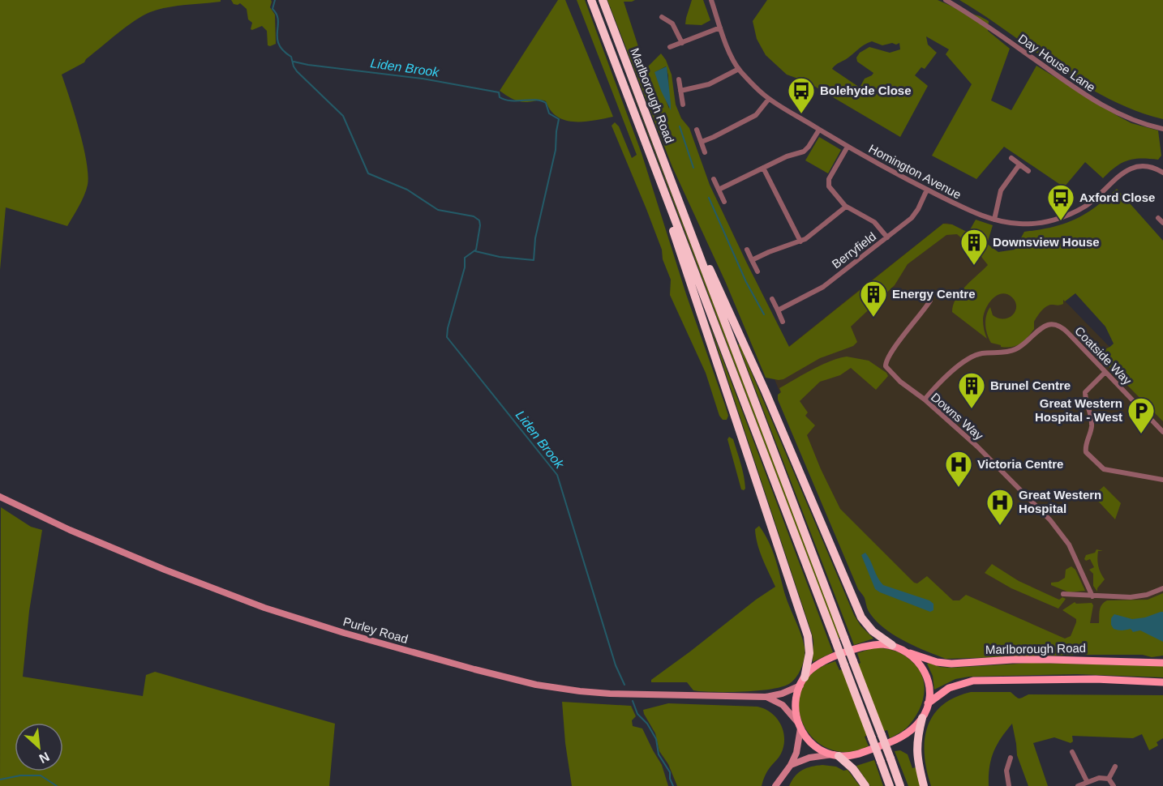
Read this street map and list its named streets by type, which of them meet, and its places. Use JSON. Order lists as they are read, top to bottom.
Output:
{
  "streets": {
    "highway": ["Marlborough Road"],
    "main road": ["Purley Road"],
    "street": [
      "Day House Lane",
      "Homington Avenue",
      "Berryfield",
      "Coatside Way",
      "Downs Way"
    ]
  },
  "crossings": [
    ["Marlborough Road", "Purley Road"],
    ["Homington Avenue", "Berryfield"],
    ["Coatside Way", "Downs Way"]
  ],
  "water": ["Liden Brook"],
  "places": {
    "bus stop": ["Bolehyde Close", "Axford Close"],
    "building": ["Downsview House", "Energy Centre", "Brunel Centre"],
    "parking": ["Great Western Hospital - West"],
    "hospital": ["Victoria Centre", "Great Western Hospital"]
  },
  "north": "bottom right"
}
